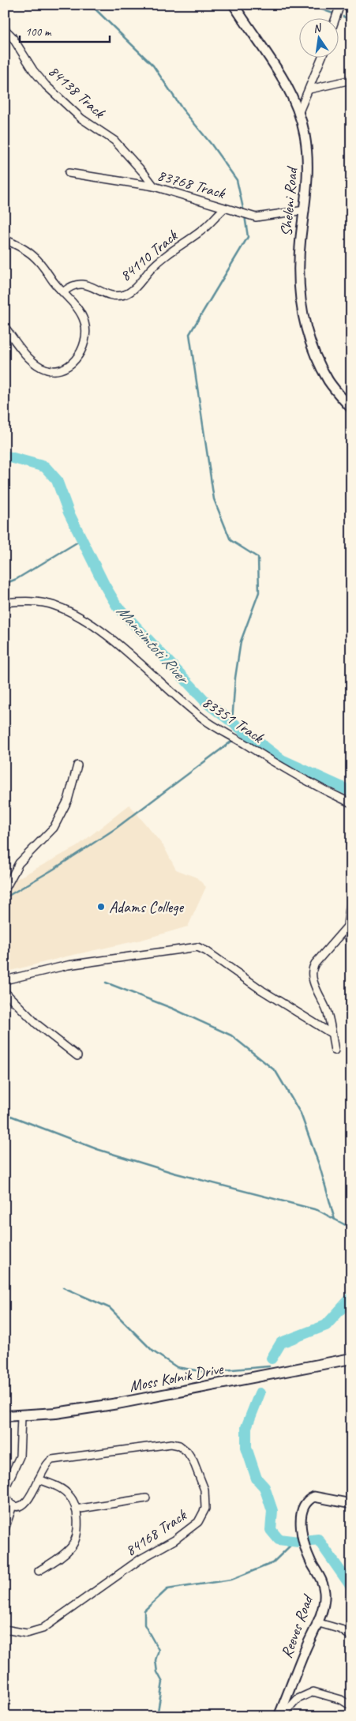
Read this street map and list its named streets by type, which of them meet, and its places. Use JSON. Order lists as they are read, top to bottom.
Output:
{
  "streets": {
    "main road": ["Moss Kolnik Drive"],
    "street": [
      "84138 Track",
      "83768 Track",
      "Sheleni Road",
      "84110 Track",
      "83351 Track",
      "84168 Track",
      "Reeves Road"
    ]
  },
  "crossings": [
    ["84138 Track", "83768 Track"],
    ["83768 Track", "Sheleni Road"],
    ["83768 Track", "84110 Track"]
  ],
  "water": ["Manzimtoti River"],
  "places": ["Adams College"],
  "scale_bar": "100 m",
  "north": "top"
}
